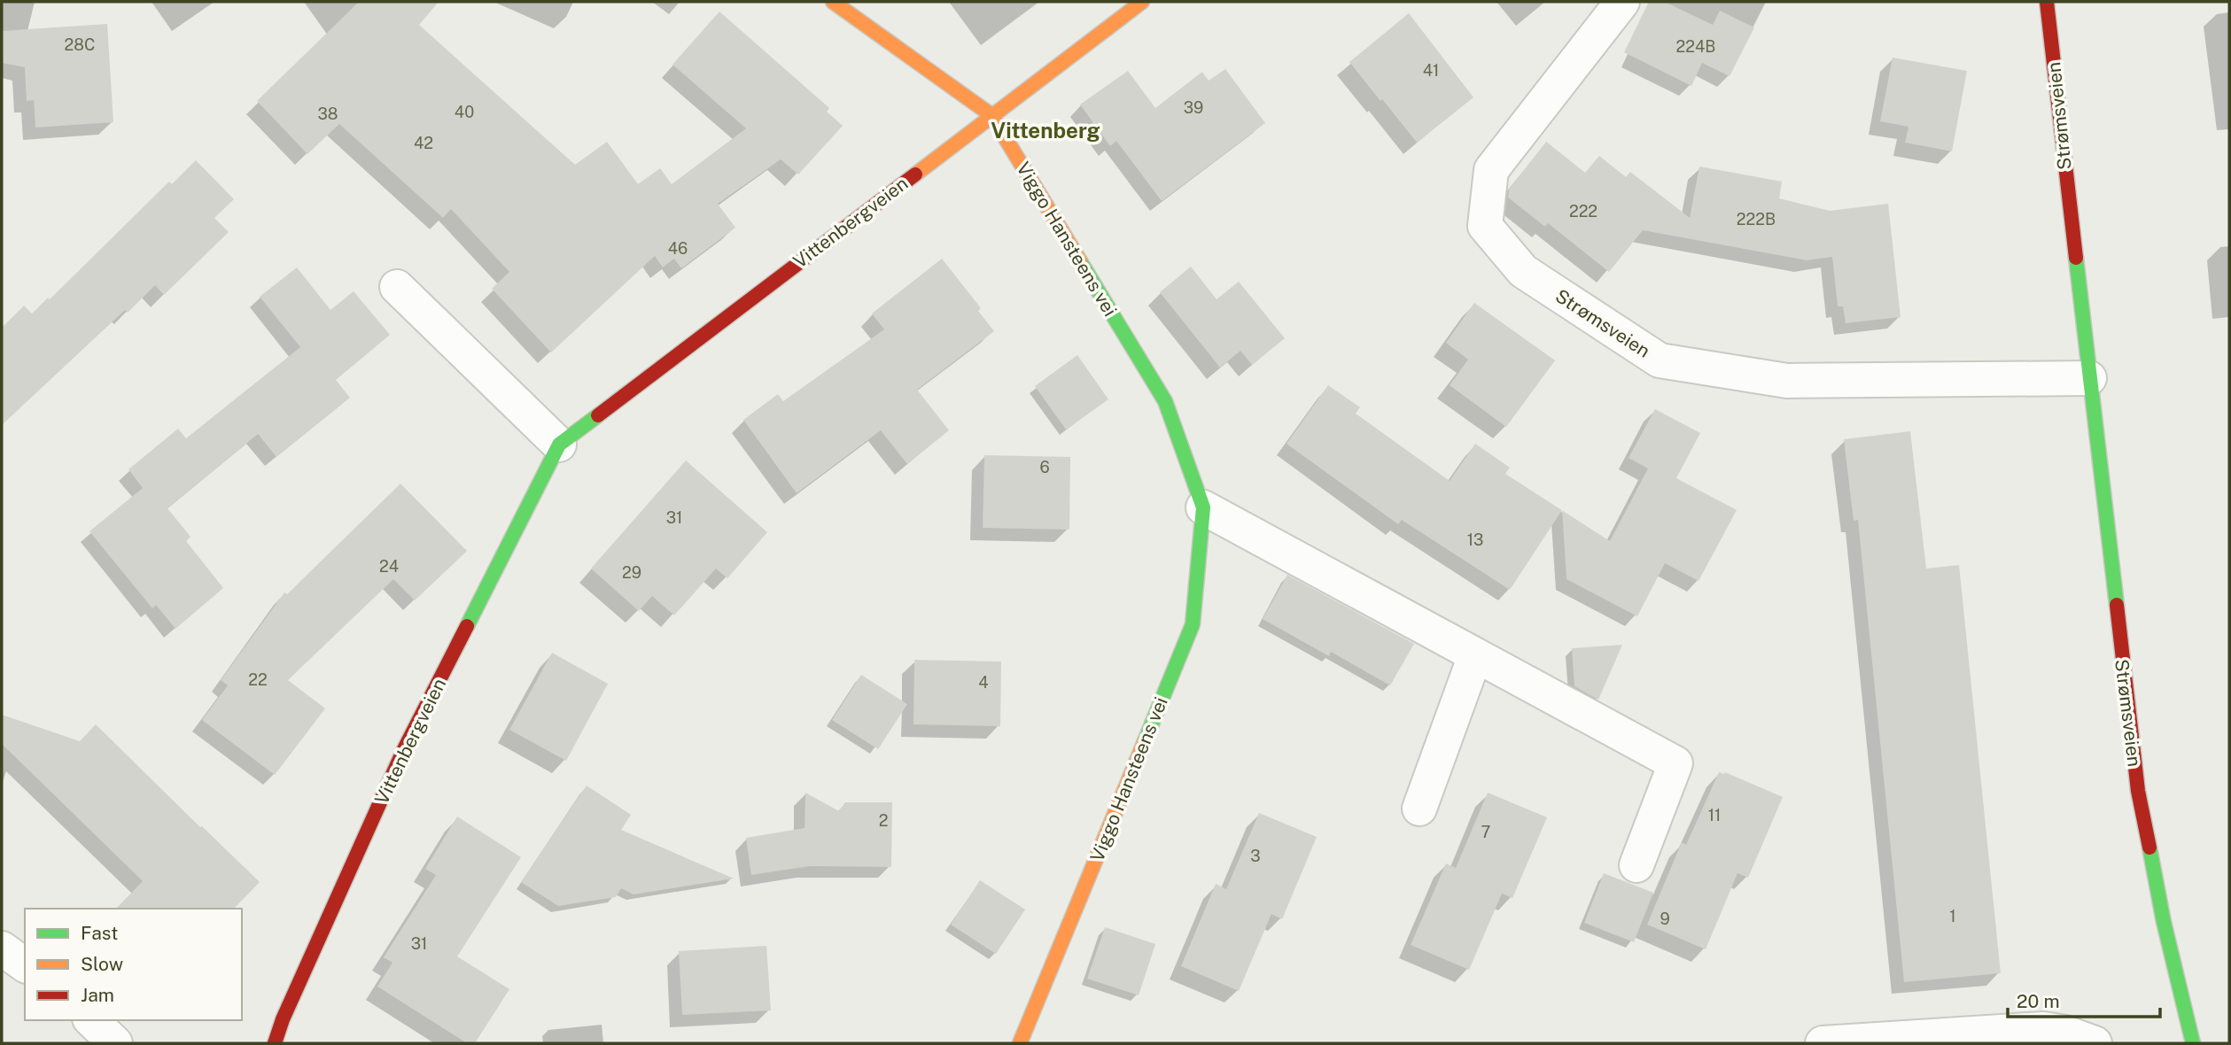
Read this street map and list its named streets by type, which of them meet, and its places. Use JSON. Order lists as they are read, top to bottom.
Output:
{
  "streets": {
    "street": ["Strømsveien", "Vittenbergveien", "Viggo Hansteens vei"]
  },
  "crossings": [
    ["Vittenbergveien", "Viggo Hansteens vei"]
  ],
  "districts": ["Vittenberg"],
  "house_numbers": [
    "28C",
    "224B",
    "41",
    "39",
    "40",
    "38",
    "42",
    "222",
    "222B",
    "46",
    "6",
    "31",
    "13",
    "24",
    "29",
    "22",
    "4",
    "11",
    "2",
    "7",
    "3",
    "1",
    "9",
    "31"
  ],
  "legend": ["Fast", "Slow", "Jam"],
  "scale_bar": "20 m"
}
